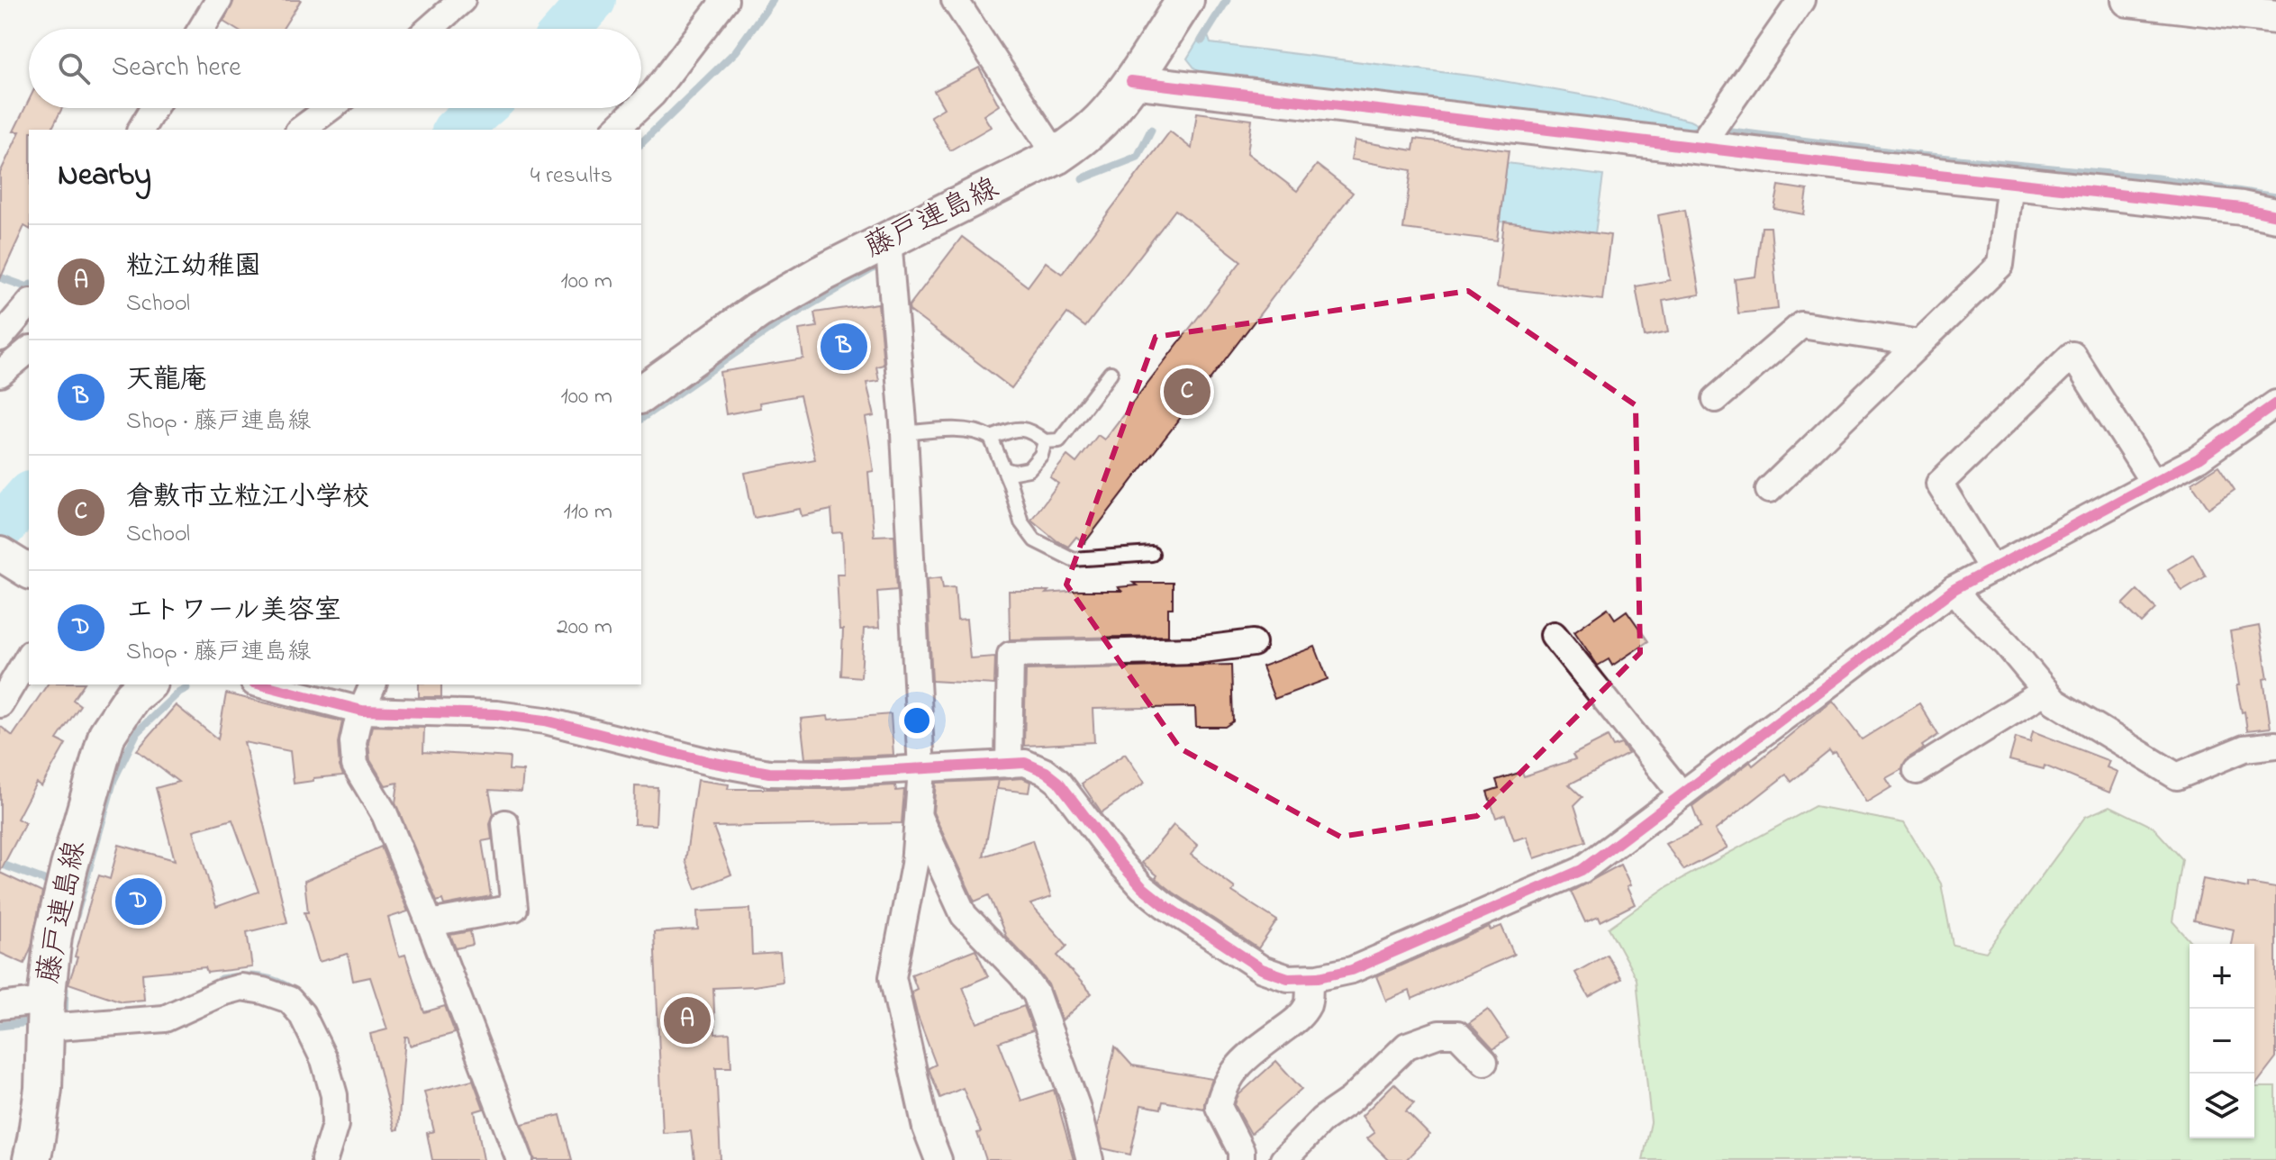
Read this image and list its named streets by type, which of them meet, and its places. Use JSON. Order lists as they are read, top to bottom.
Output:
{
  "streets": {
    "main road": ["藤戸連島線"]
  },
  "page": {
    "search": "Search here",
    "heading": ["Nearby", "4 results"],
    "list": [
      {
        "mark": "A",
        "name": "粒江幼稚園",
        "note": "School",
        "value": "100 m"
      },
      {
        "mark": "B",
        "name": "天龍庵",
        "note": "Shop · 藤戸連島線",
        "value": "100 m"
      },
      {
        "mark": "C",
        "name": "倉敷市立粒江小学校",
        "note": "School",
        "value": "110 m"
      },
      {
        "mark": "D",
        "name": "エトワール美容室",
        "note": "Shop · 藤戸連島線",
        "value": "200 m"
      }
    ],
    "pins": [
      "B",
      "C",
      "D",
      "A"
    ],
    "map_buttons": ["+", "−"]
  }
}
